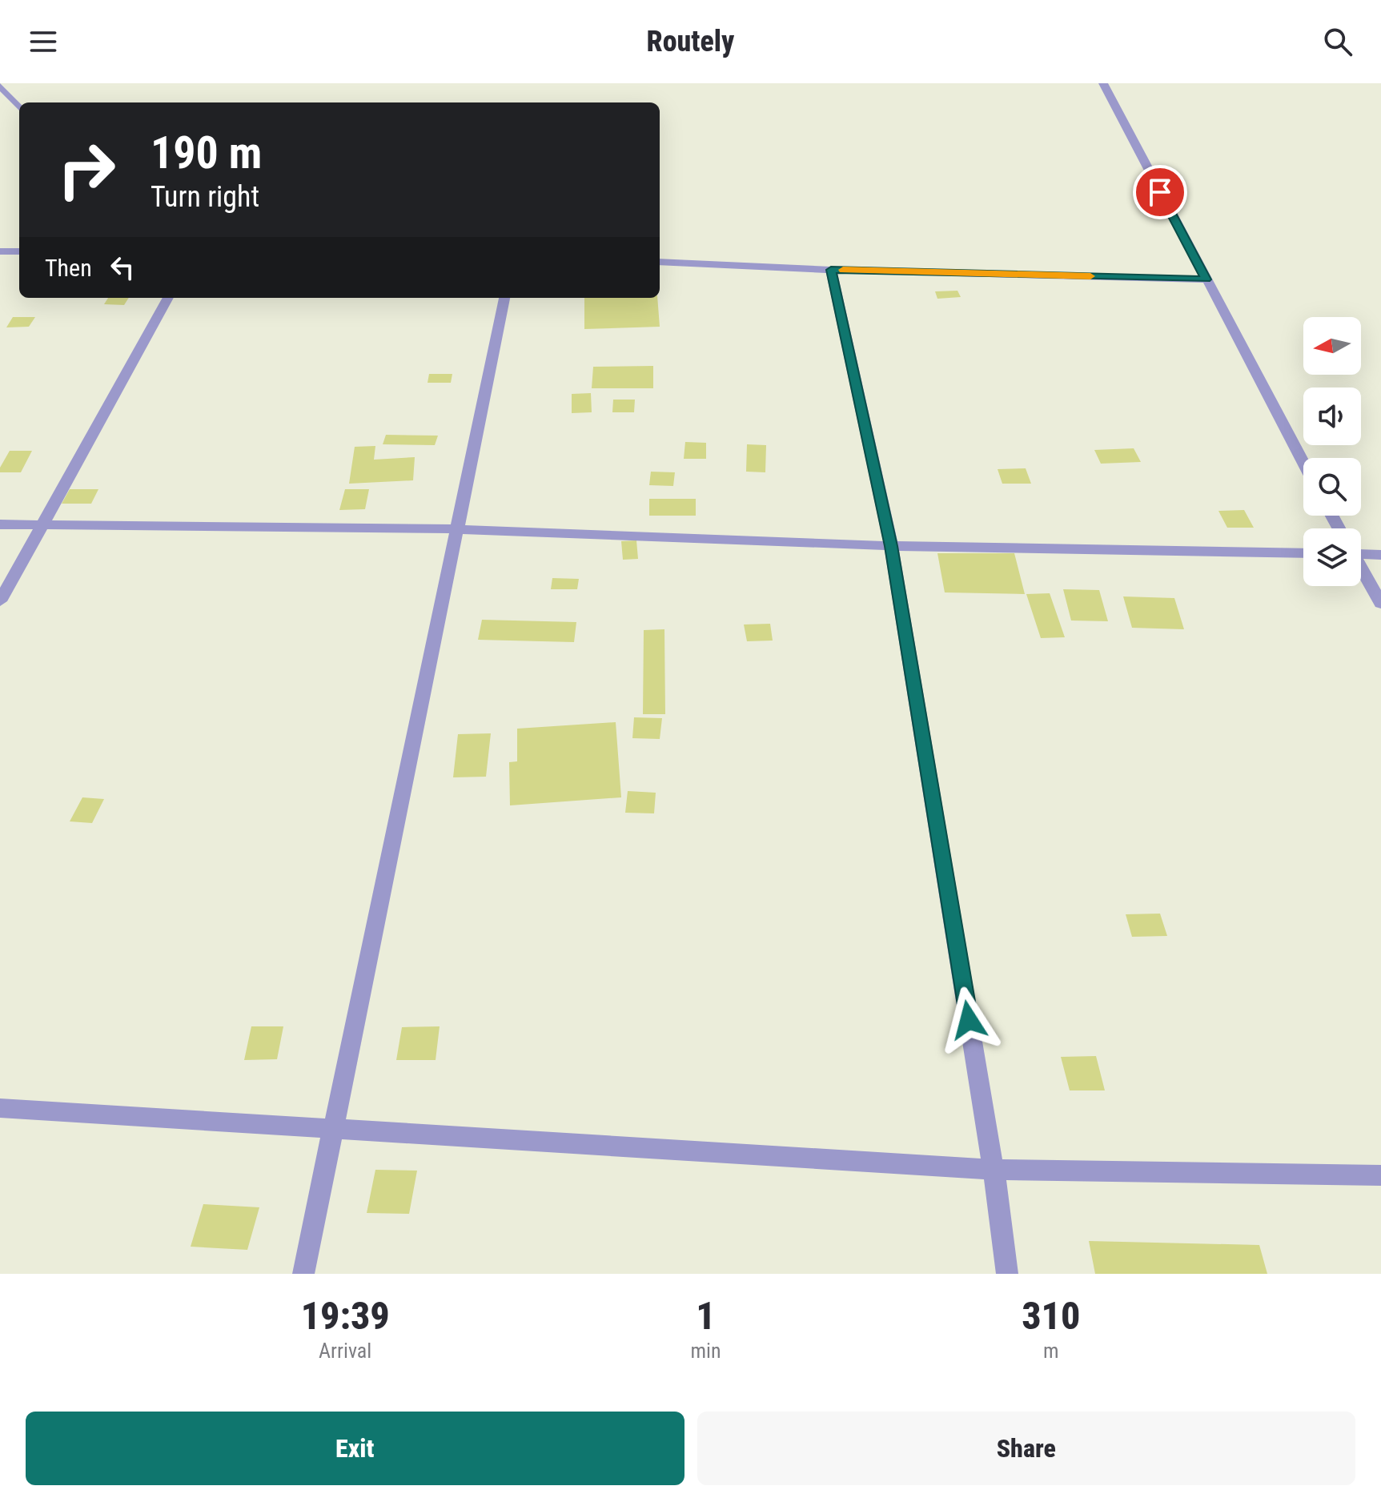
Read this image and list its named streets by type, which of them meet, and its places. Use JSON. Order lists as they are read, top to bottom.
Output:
{
  "north": "left",
  "page": {
    "header": "Routely",
    "turn": ["190 m", "Turn right"],
    "then": "Then",
    "eta": [
      "19:39",
      "Arrival",
      "1",
      "min",
      "310",
      "m"
    ],
    "buttons": ["Exit", "Share"]
  }
}
